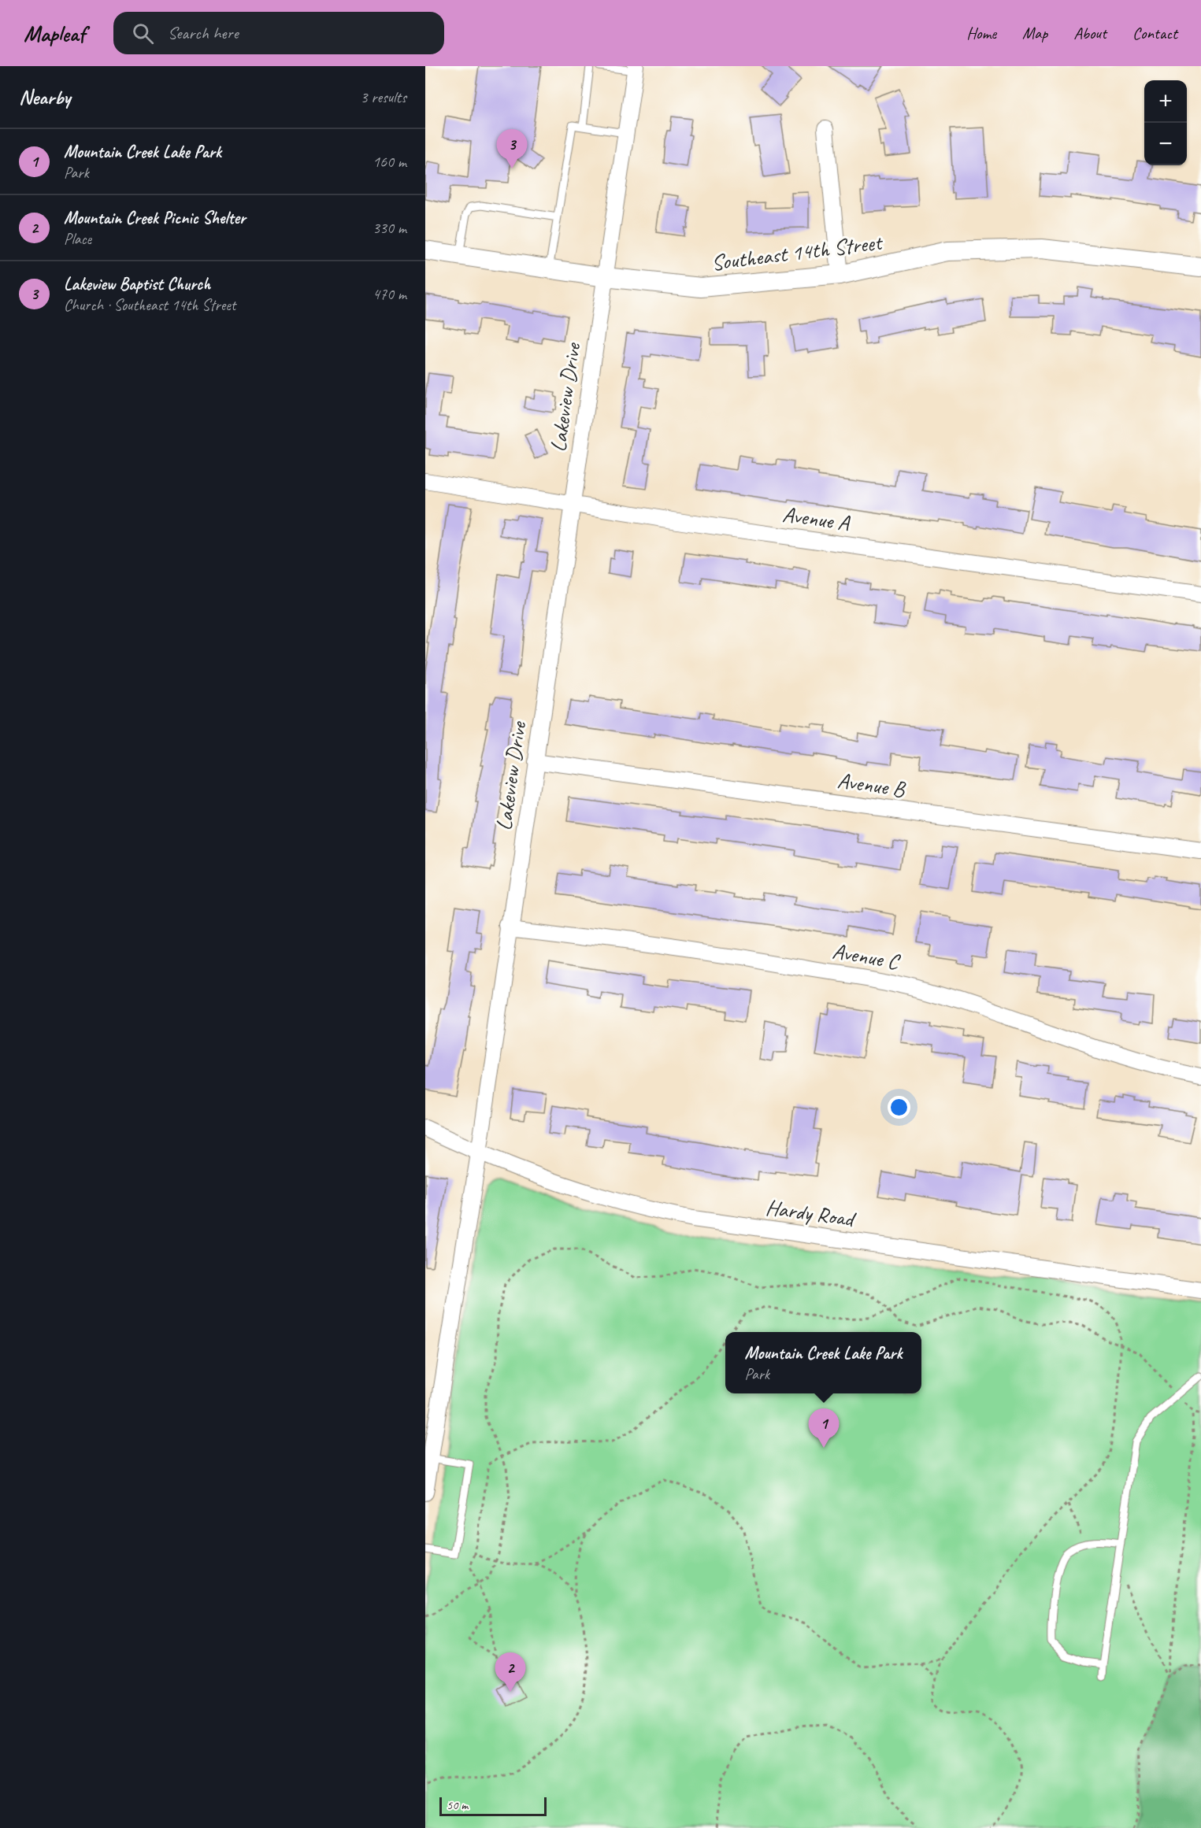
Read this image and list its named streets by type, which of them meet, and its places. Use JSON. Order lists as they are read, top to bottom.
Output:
{
  "streets": {
    "street": [
      "Southeast 14th Street",
      "Lakeview Drive",
      "Avenue A",
      "Avenue B",
      "Avenue C",
      "Hardy Road"
    ]
  },
  "crossings": [
    ["Southeast 14th Street", "Lakeview Drive"],
    ["Lakeview Drive", "Avenue A"],
    ["Lakeview Drive", "Avenue B"],
    ["Lakeview Drive", "Avenue C"],
    ["Lakeview Drive", "Hardy Road"]
  ],
  "scale_bar": "50 m",
  "page": {
    "header": "Mapleaf",
    "search": "Search here",
    "nav": [
      "Home",
      "Map",
      "About",
      "Contact"
    ],
    "heading": ["Nearby", "3 results"],
    "map_buttons": ["+", "−"],
    "list": [
      {
        "mark": "1",
        "name": "Mountain Creek Lake Park",
        "note": "Park",
        "value": "160 m"
      },
      {
        "mark": "2",
        "name": "Mountain Creek Picnic Shelter",
        "note": "Place",
        "value": "330 m"
      },
      {
        "mark": "3",
        "name": "Lakeview Baptist Church",
        "note": "Church · Southeast 14th Street",
        "value": "470 m"
      }
    ],
    "pins": ["3", "1", "2"],
    "popup": ["Mountain Creek Lake Park", "Park"],
    "scale": "50 m"
  }
}
